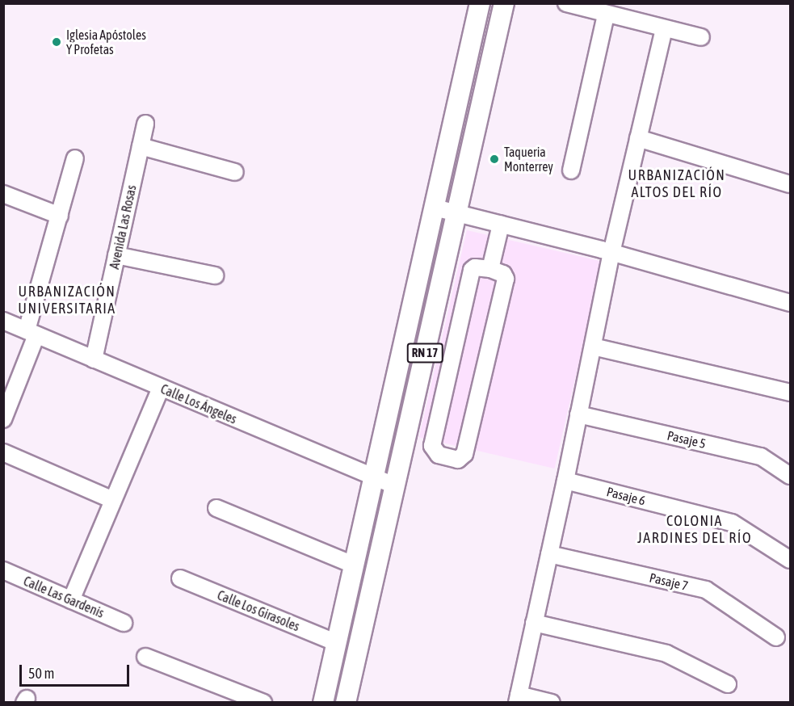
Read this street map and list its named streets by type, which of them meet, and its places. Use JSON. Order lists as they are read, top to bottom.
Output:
{
  "streets": {
    "main road": ["RN 17"],
    "street": [
      "Avenida Las Rosas",
      "Calle Los Ángeles",
      "Pasaje 5",
      "Pasaje 6",
      "Pasaje 7",
      "Calle Las Gardenis",
      "Calle Los Girasoles"
    ]
  },
  "crossings": [
    ["Avenida Las Rosas", "Calle Los Ángeles"],
    ["RN 17", "Calle Los Ángeles"],
    ["RN 17", "Calle Los Girasoles"]
  ],
  "districts": ["URBANIZACIÓN ALTOS DEL RÍO", "URBANIZACIÓN UNIVERSITARIA", "COLONIA JARDINES DEL RÍO"],
  "places": ["Iglesia Apóstoles Y Profetas", "Taqueria Monterrey"],
  "scale_bar": "50 m"
}
